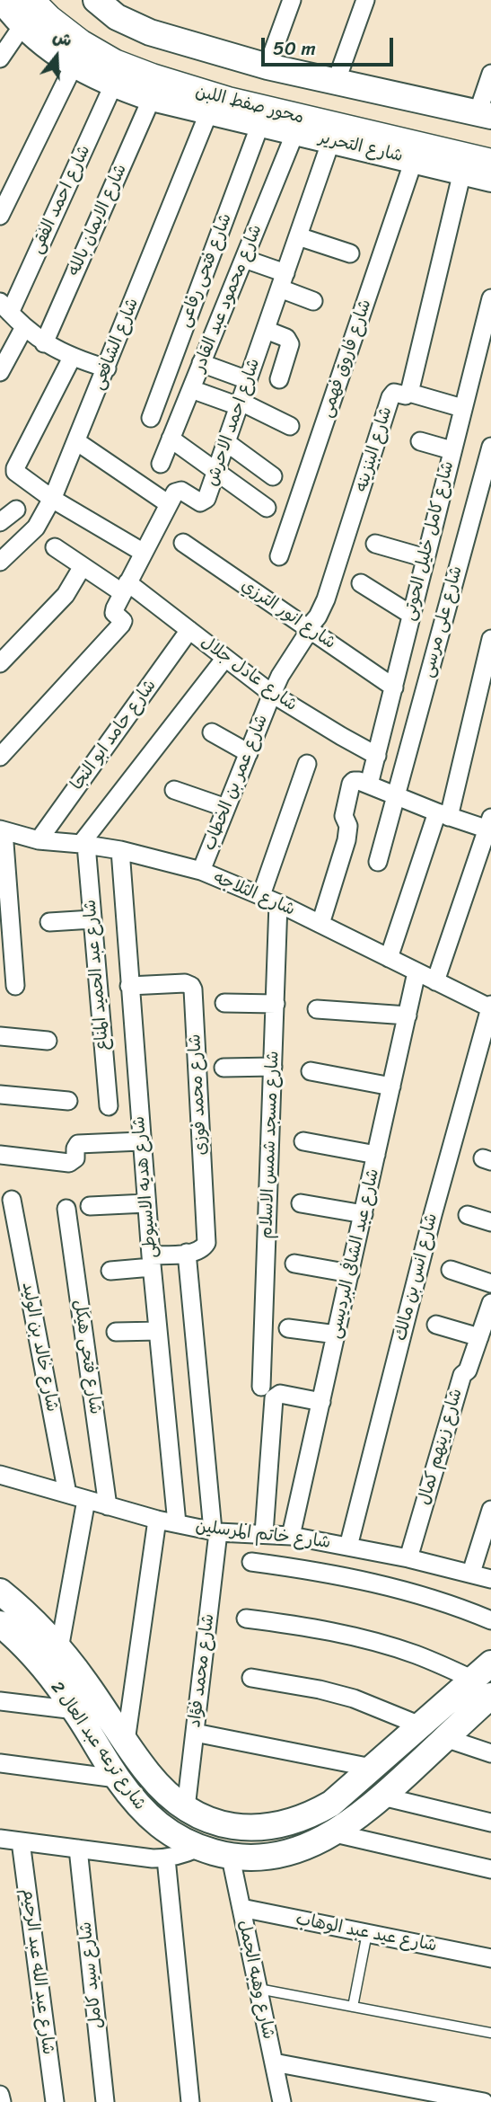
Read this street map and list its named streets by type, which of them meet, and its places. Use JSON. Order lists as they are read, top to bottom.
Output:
{
  "streets": {
    "main road": ["محور صفط اللبن"],
    "street": [
      "شارع التحرير",
      "شارع احمد الفقى",
      "شارع الايمان بالله",
      "شارع فتحى رفاعى",
      "شارع محمود عبد القادر",
      "شارع الشافعى",
      "شارع فاروق فهمى",
      "شارع احمد الاحرش",
      "شارع البنزينه",
      "شارع كامل خليل الحوتى",
      "شارع انور الترزي",
      "شارع على مرسى",
      "شارع عادل جلال",
      "شارع حامد ابو النجا",
      "شارع عمر بن الخطاب",
      "شارع الثلاجه",
      "شارع عبد الحميد المناع",
      "شارع محمد فوزى",
      "شارع مسجد شمس الاسلام",
      "شارع هديه الاسيوطى",
      "شارع عبد الشافى البرديسى",
      "شارع انس بن مالك",
      "شارع خالد بن الوليد",
      "شارع فتحى هيكل",
      "شارع زينهم كمال",
      "شارع خاتم المرسلين",
      "شارع محمد فؤاد",
      "شارع ترعه عبد العال 2",
      "شارع عيد عبد الوهاب",
      "شارع عبد الله عبد الرحيم",
      "شارع سيد كامل",
      "شارع وهبه الجمل"
    ]
  },
  "crossings": [
    ["محور صفط اللبن", "شارع التحرير"],
    ["شارع التحرير", "شارع احمد الفقى"],
    ["شارع التحرير", "شارع الايمان بالله"],
    ["شارع التحرير", "شارع فتحى رفاعى"],
    ["شارع التحرير", "شارع محمود عبد القادر"],
    ["شارع التحرير", "شارع الشافعى"],
    ["شارع التحرير", "شارع فاروق فهمى"],
    ["شارع التحرير", "شارع احمد الاحرش"],
    ["شارع التحرير", "شارع البنزينه"],
    ["شارع البنزينه", "شارع انور الترزي"],
    ["شارع البنزينه", "شارع عمر بن الخطاب"],
    ["شارع كامل خليل الحوتى", "شارع انور الترزي"],
    ["شارع كامل خليل الحوتى", "شارع عادل جلال"],
    ["شارع انور الترزي", "شارع عمر بن الخطاب"],
    ["شارع عادل جلال", "شارع حامد ابو النجا"],
    ["شارع عادل جلال", "شارع عمر بن الخطاب"],
    ["شارع حامد ابو النجا", "شارع الثلاجه"],
    ["شارع عمر بن الخطاب", "شارع الثلاجه"],
    ["شارع الثلاجه", "شارع عبد الحميد المناع"],
    ["شارع الثلاجه", "شارع مسجد شمس الاسلام"],
    ["شارع الثلاجه", "شارع هديه الاسيوطى"],
    ["شارع الثلاجه", "شارع عبد الشافى البرديسى"],
    ["شارع الثلاجه", "شارع انس بن مالك"],
    ["شارع محمد فوزى", "شارع هديه الاسيوطى"],
    ["شارع هديه الاسيوطى", "شارع خاتم المرسلين"],
    ["شارع عبد الشافى البرديسى", "شارع خاتم المرسلين"],
    ["شارع انس بن مالك", "شارع خاتم المرسلين"],
    ["شارع خالد بن الوليد", "شارع خاتم المرسلين"],
    ["شارع فتحى هيكل", "شارع خاتم المرسلين"],
    ["شارع زينهم كمال", "شارع خاتم المرسلين"],
    ["شارع خاتم المرسلين", "شارع محمد فؤاد"],
    ["شارع محمد فؤاد", "شارع ترعه عبد العال 2"],
    ["شارع ترعه عبد العال 2", "شارع وهبه الجمل"],
    ["شارع عيد عبد الوهاب", "شارع وهبه الجمل"]
  ],
  "scale_bar": "50 m",
  "north": "top"
}
